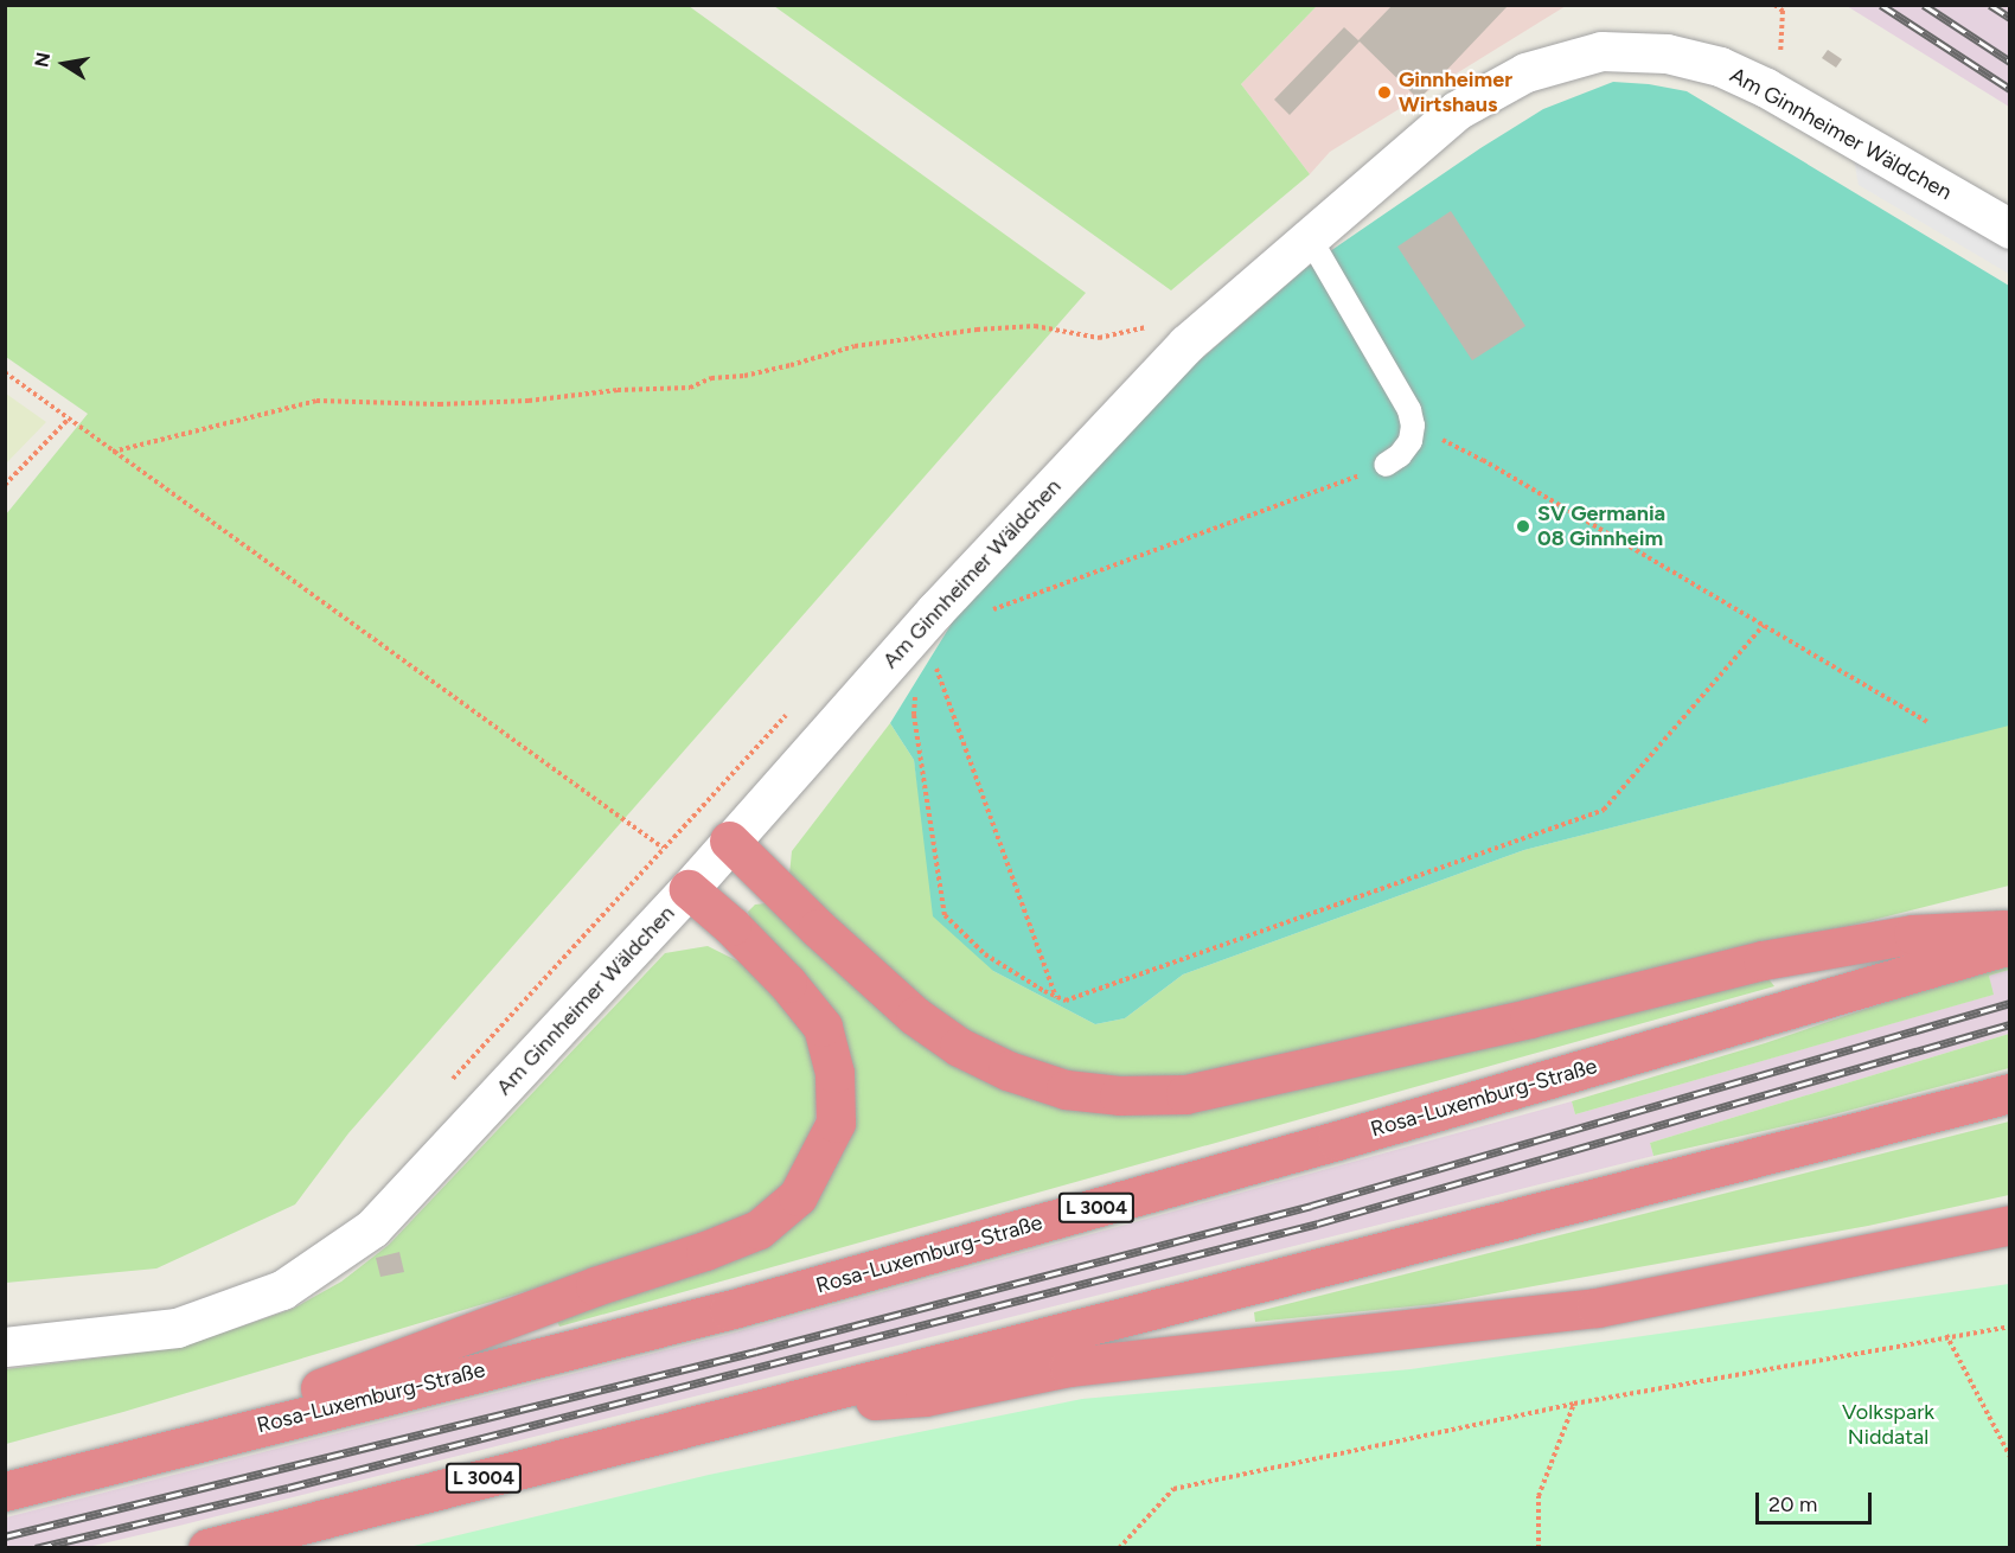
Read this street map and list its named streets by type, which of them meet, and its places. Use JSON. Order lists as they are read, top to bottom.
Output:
{
  "streets": {
    "highway": ["Rosa-Luxemburg-Straße", "L 3004"],
    "street": ["Am Ginnheimer Wäldchen"]
  },
  "parks": ["Volkspark Niddatal"],
  "places": ["Ginnheimer Wirtshaus", "SV Germania 08 Ginnheim"],
  "scale_bar": "20 m",
  "north": "left"
}
